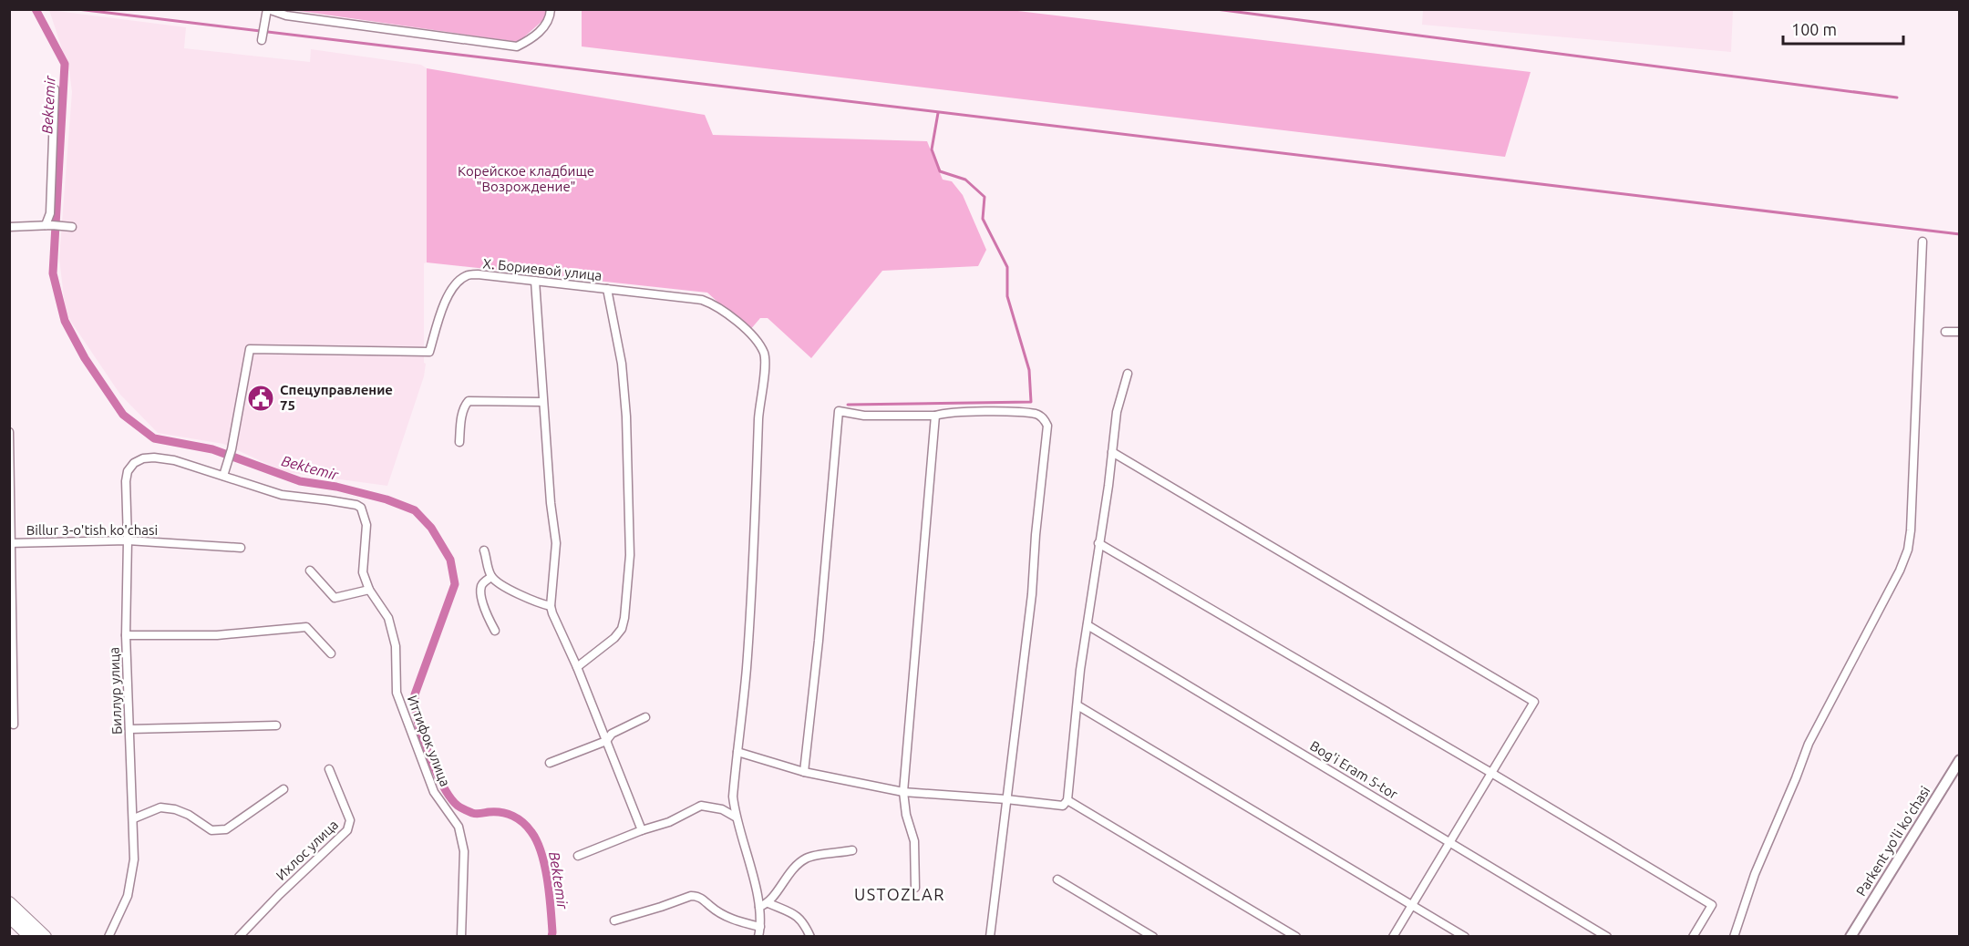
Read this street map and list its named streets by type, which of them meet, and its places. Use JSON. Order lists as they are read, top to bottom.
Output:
{
  "streets": {
    "street": [
      "Х. Бориевой улица",
      "Billur 3-o'tish ko'chasi",
      "Биллур улица",
      "Иттифок улица",
      "Bog'i Eram 5-tor",
      "Parkent yo'li ko'chasi",
      "Ихлос улица"
    ]
  },
  "crossings": [
    ["Х. Бориевой улица", "Иттифок улица"],
    ["Billur 3-o'tish ko'chasi", "Биллур улица"],
    ["Биллур улица", "Иттифок улица"]
  ],
  "districts": ["USTOZLAR"],
  "water": ["Bektemir"],
  "parks": ["Корейское кладбище \"Возрождение\""],
  "places": {
    "public building": ["Спецуправление 75"]
  },
  "scale_bar": "100 m"
}
